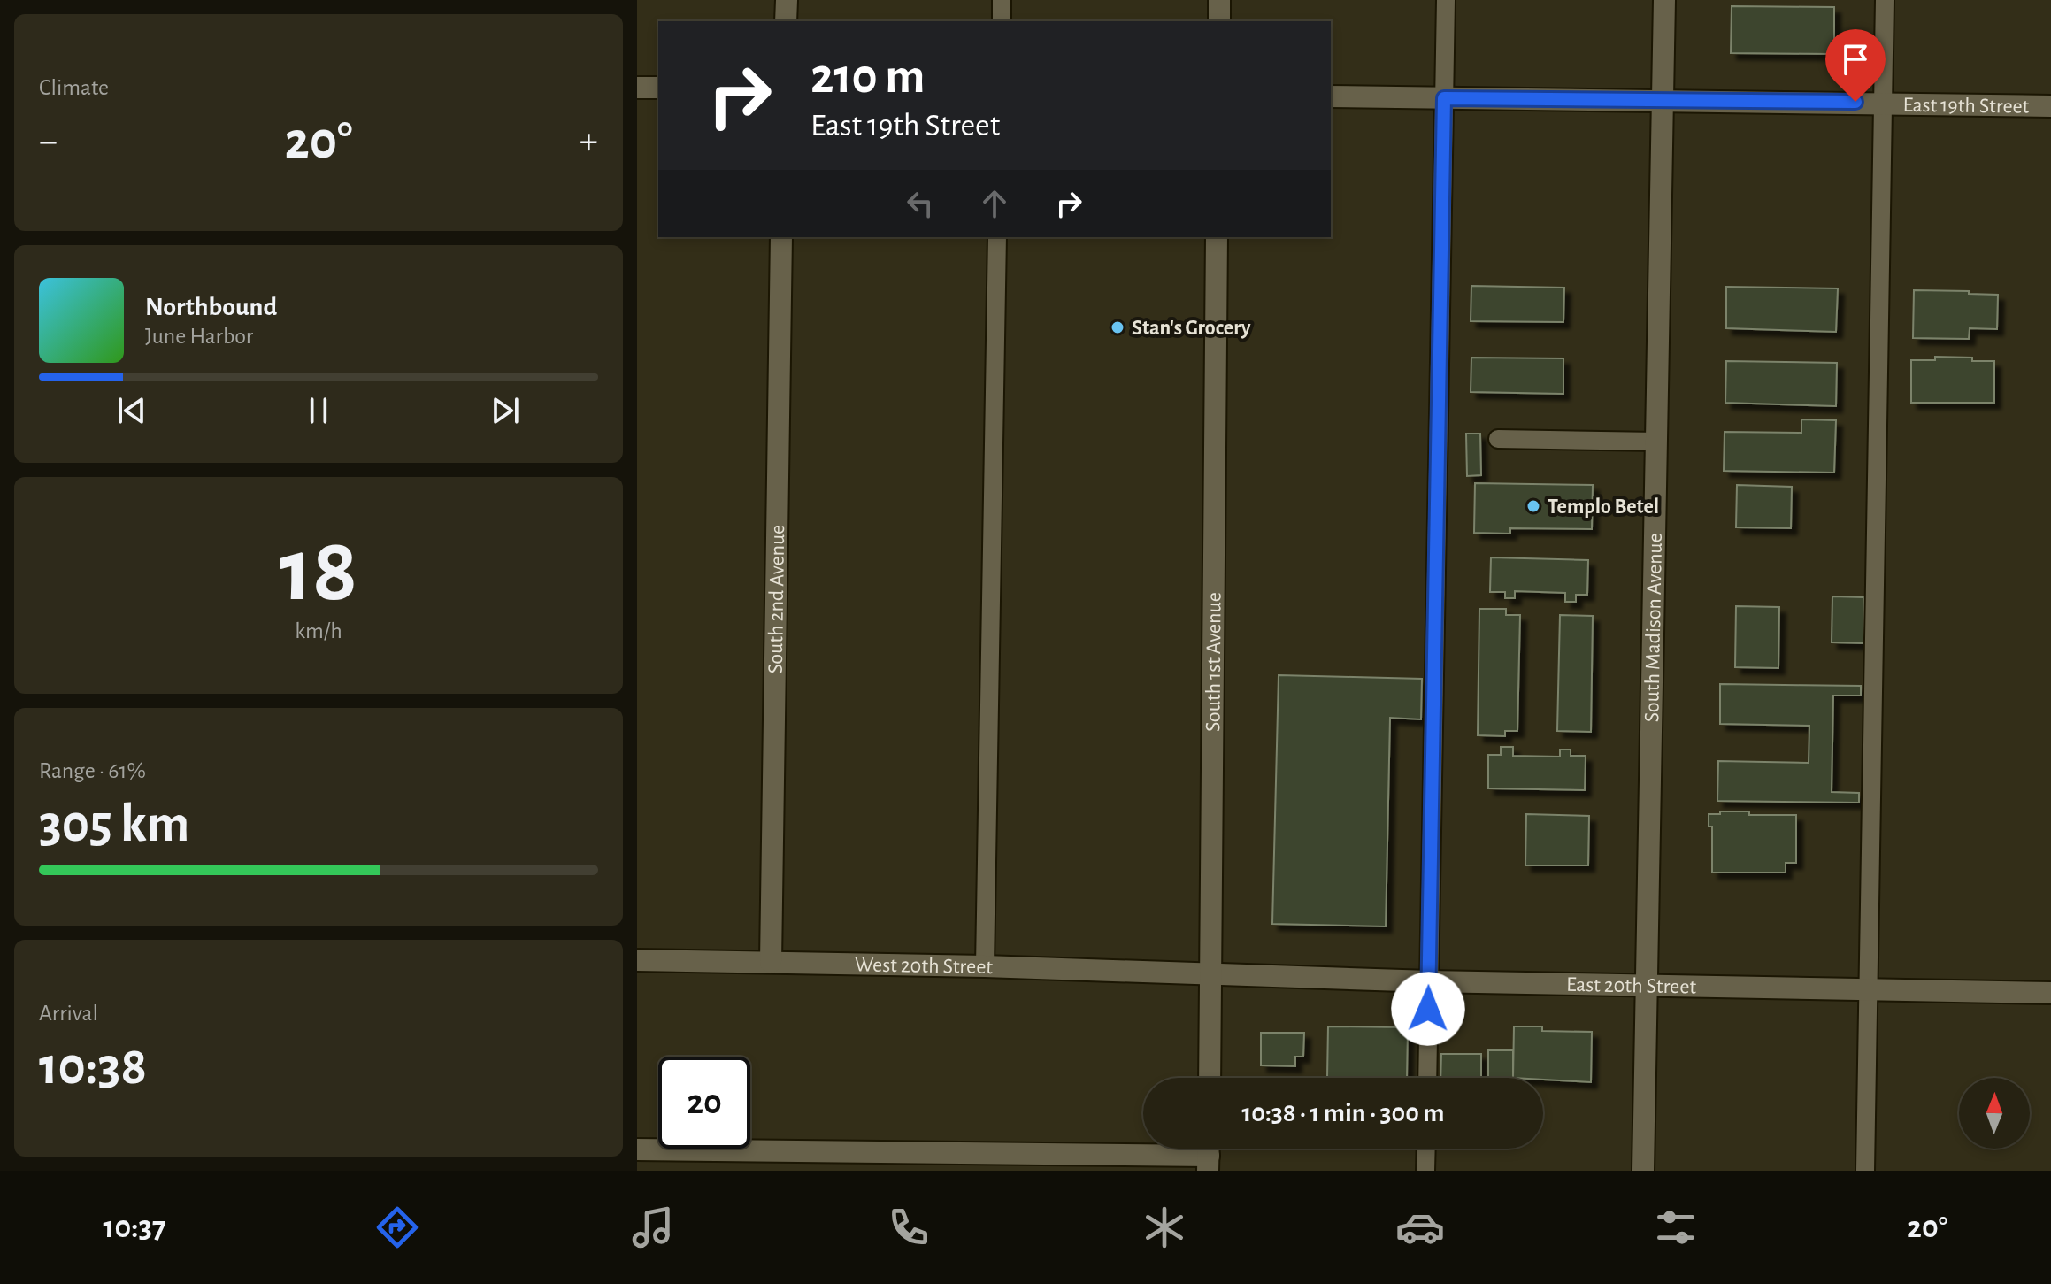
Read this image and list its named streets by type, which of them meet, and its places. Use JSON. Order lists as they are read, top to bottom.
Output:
{
  "streets": {
    "street": [
      "East 19th Street",
      "South 2nd Avenue",
      "South Madison Avenue",
      "South 1st Avenue",
      "West 20th Street",
      "East 20th Street"
    ]
  },
  "crossings": [
    ["East 19th Street", "South Madison Avenue"],
    ["South 2nd Avenue", "West 20th Street"],
    ["South Madison Avenue", "East 20th Street"],
    ["South 1st Avenue", "West 20th Street"],
    ["South 1st Avenue", "East 20th Street"],
    ["West 20th Street", "East 20th Street"]
  ],
  "places": ["Stan's Grocery", "Templo Betel"],
  "north": "top",
  "page": {
    "tile": [
      "Climate",
      ["18", "km/h"],
      ["Range · 61%", "305 km"],
      ["Arrival", "10:38"]
    ],
    "turn": ["210 m", "East 19th Street"],
    "heat": ["−", "20°", "+"],
    "song": ["Northbound", "June Harbor"],
    "limit": "20",
    "trip": "10:38 · 1 min · 300 m",
    "tabs": ["10:37", "20°"]
  }
}
